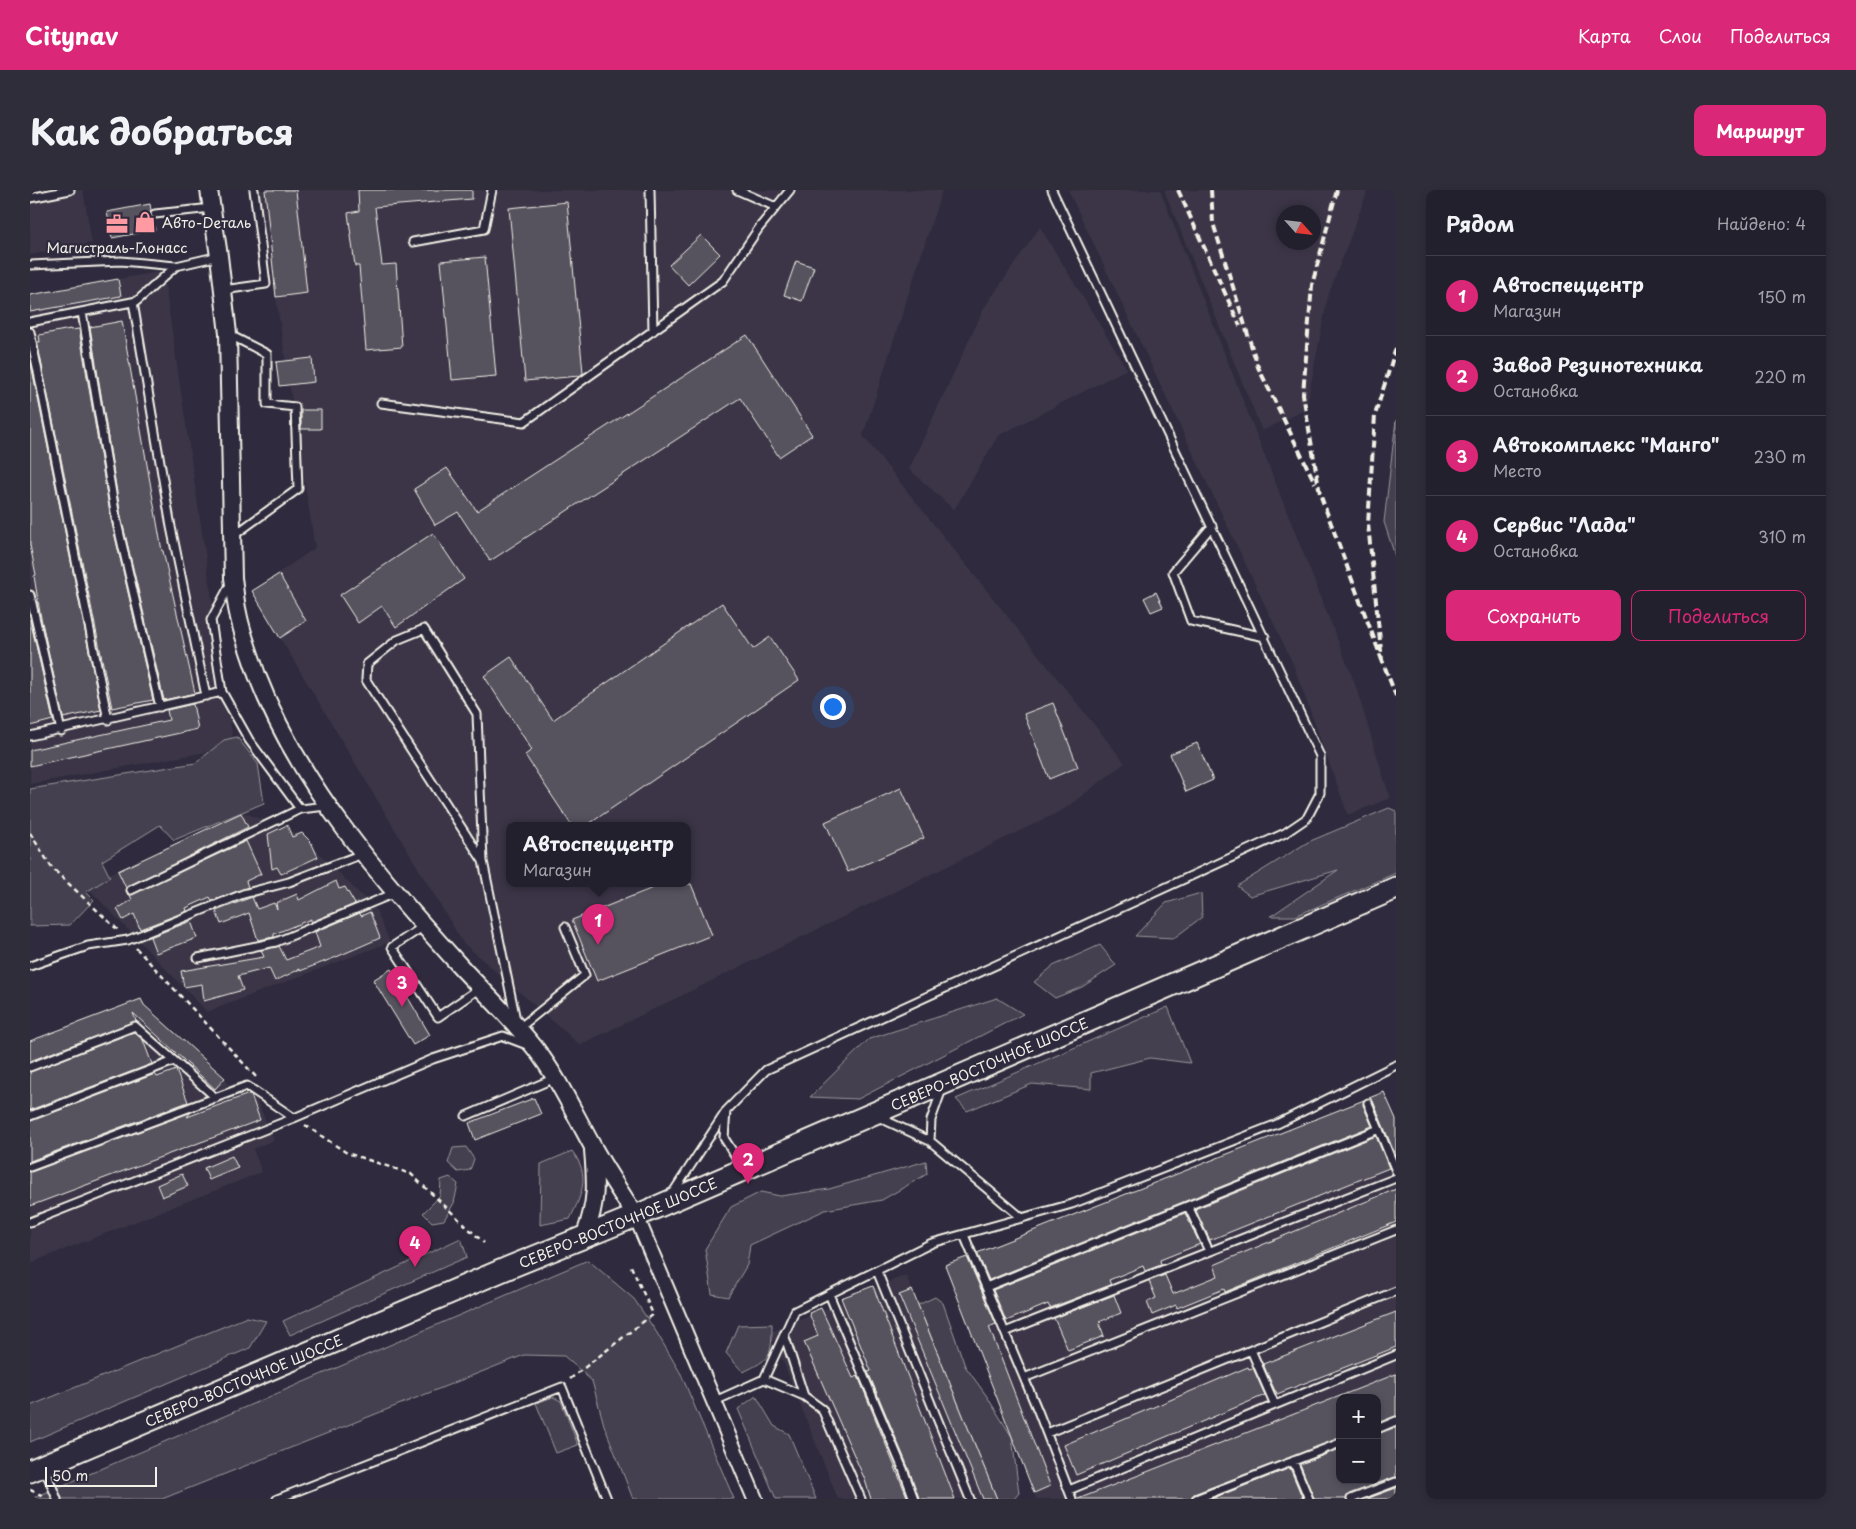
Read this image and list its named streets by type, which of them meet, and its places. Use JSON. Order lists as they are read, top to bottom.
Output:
{
  "streets": {
    "main road": ["СЕВЕРО-ВОСТОЧНОЕ ШОССЕ"]
  },
  "places": {
    "shop": ["Авто-Dеталь"],
    "office": ["Магистраль-Глонасс"]
  },
  "scale_bar": "50 m",
  "north": "bottom right",
  "page": {
    "header": "Citynav",
    "nav": ["Карта", "Слои", "Поделиться"],
    "title": "Как добраться",
    "buttons": [
      "Маршрут",
      ["Сохранить", "Поделиться"]
    ],
    "heading": ["Рядом", "Найдено: 4"],
    "list": [
      {
        "mark": "1",
        "name": "Автоспеццентр",
        "note": "Магазин",
        "value": "150 m"
      },
      {
        "mark": "2",
        "name": "Завод Резинотехника",
        "note": "Остановка",
        "value": "220 m"
      },
      {
        "mark": "3",
        "name": "Автокомплекс \"Манго\"",
        "note": "Место",
        "value": "230 m"
      },
      {
        "mark": "4",
        "name": "Сервис \"Лада\"",
        "note": "Остановка",
        "value": "310 m"
      }
    ],
    "popup": ["Автоспеццентр", "Магазин"],
    "pins": [
      "1",
      "3",
      "2",
      "4"
    ],
    "map_buttons": ["+", "−"],
    "scale": "50 m"
  }
}
